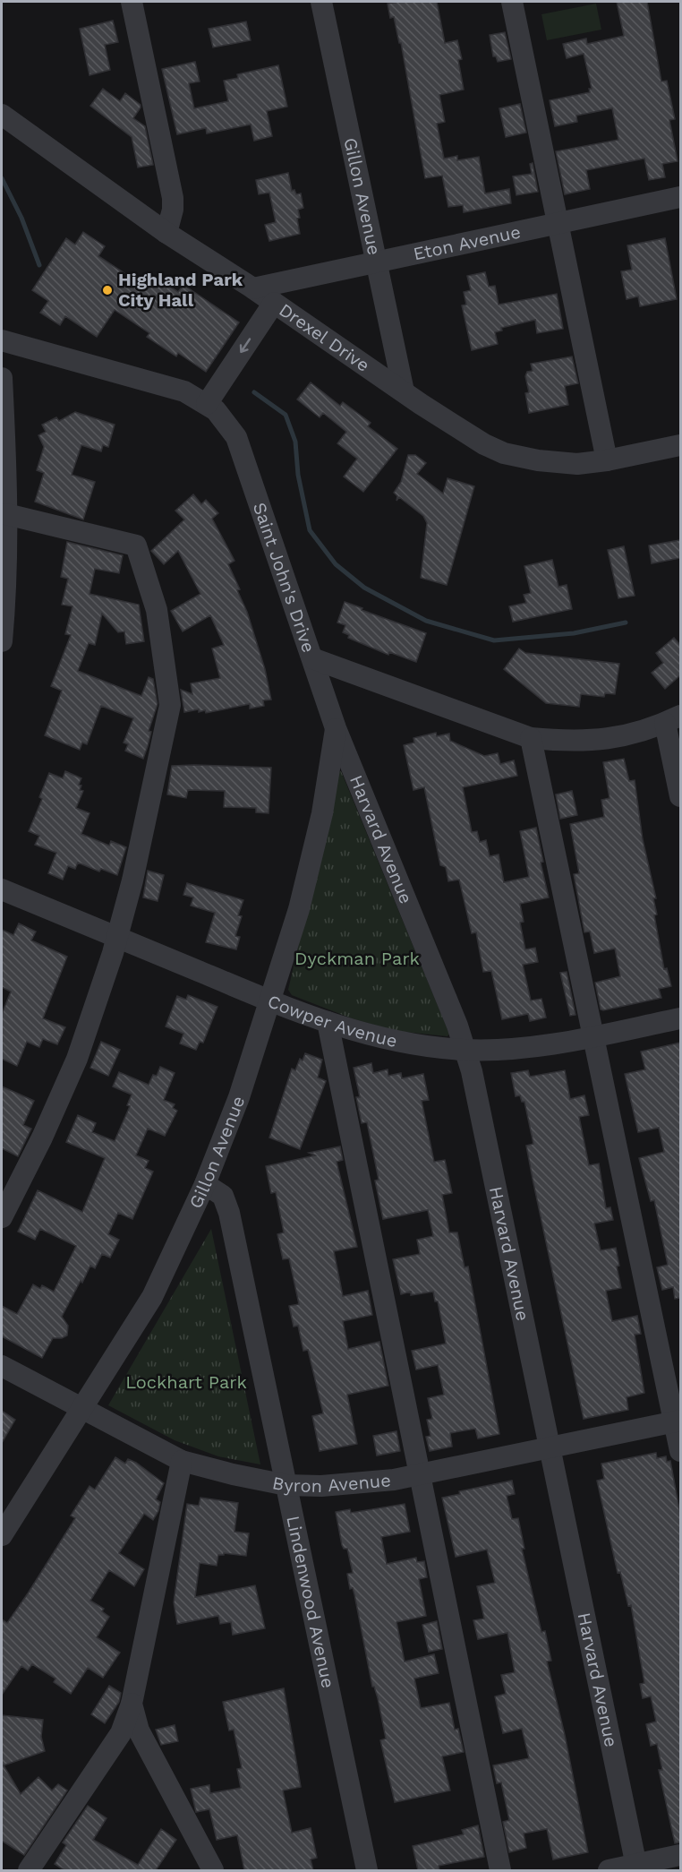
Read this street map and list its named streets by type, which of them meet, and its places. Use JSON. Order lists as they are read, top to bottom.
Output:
{
  "streets": {
    "street": [
      "Gillon Avenue",
      "Eton Avenue",
      "Drexel Drive",
      "Saint John's Drive",
      "Harvard Avenue",
      "Cowper Avenue",
      "Byron Avenue",
      "Lindenwood Avenue"
    ]
  },
  "crossings": [
    ["Gillon Avenue", "Eton Avenue"],
    ["Gillon Avenue", "Drexel Drive"],
    ["Gillon Avenue", "Harvard Avenue"],
    ["Gillon Avenue", "Cowper Avenue"],
    ["Gillon Avenue", "Byron Avenue"],
    ["Gillon Avenue", "Lindenwood Avenue"],
    ["Eton Avenue", "Drexel Drive"],
    ["Saint John's Drive", "Harvard Avenue"],
    ["Harvard Avenue", "Cowper Avenue"],
    ["Harvard Avenue", "Byron Avenue"],
    ["Byron Avenue", "Lindenwood Avenue"]
  ],
  "parks": ["Dyckman Park", "Lockhart Park"],
  "places": ["Highland Park City Hall"]
}
